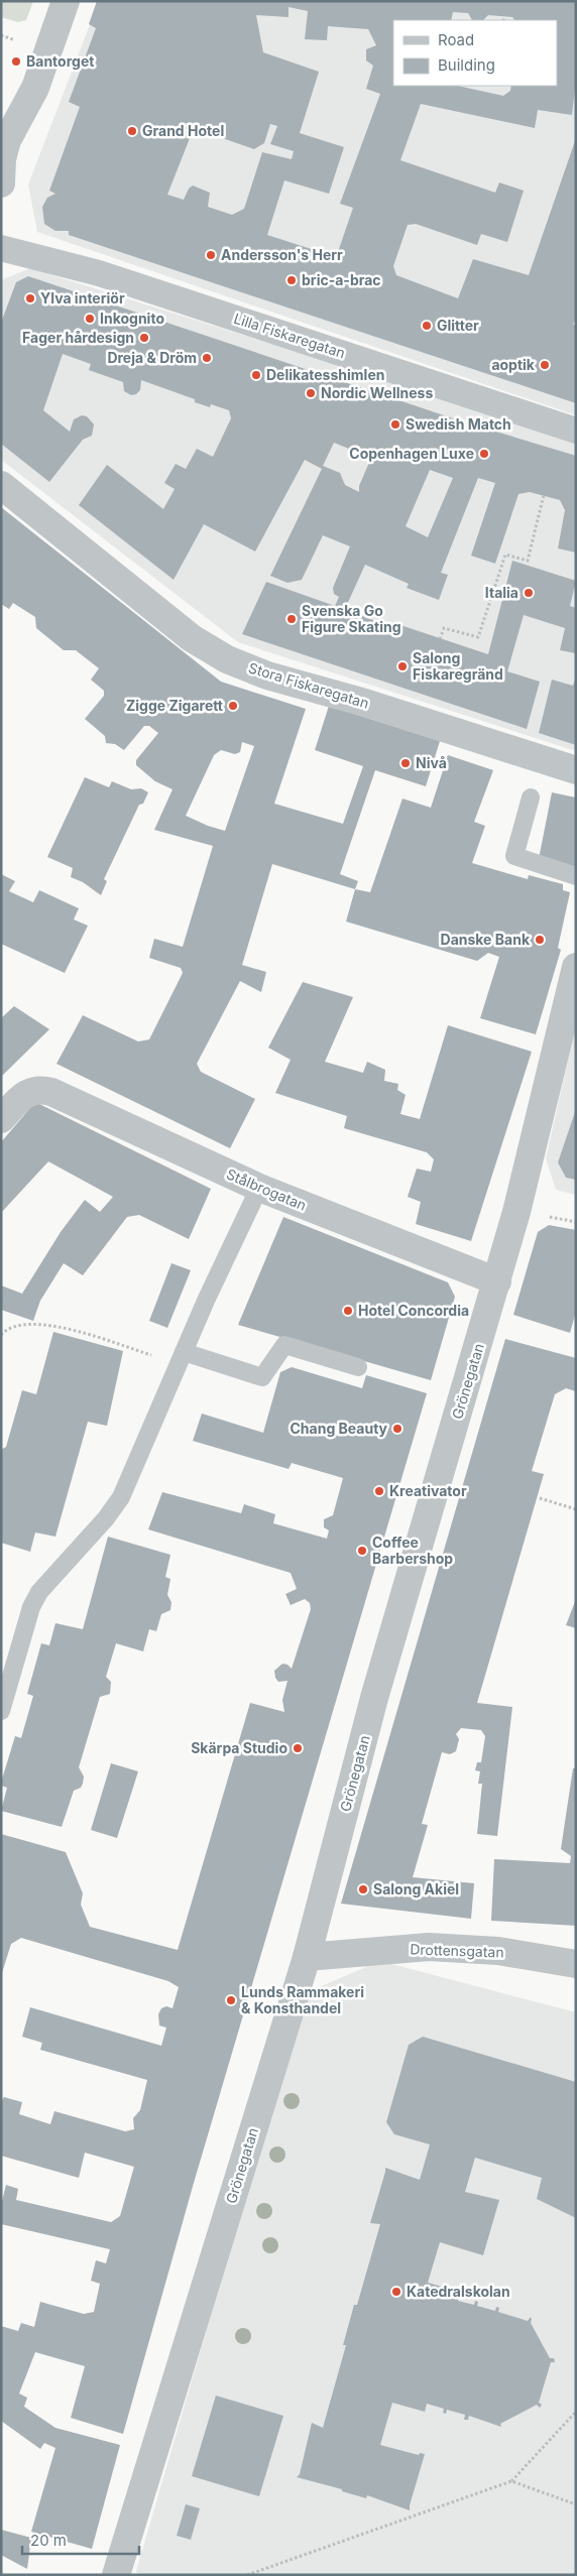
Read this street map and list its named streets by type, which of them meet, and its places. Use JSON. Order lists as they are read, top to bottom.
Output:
{
  "streets": {
    "street": [
      "Lilla Fiskaregatan",
      "Stora Fiskaregatan",
      "Stålbrogatan",
      "Grönegatan",
      "Drottensgatan"
    ]
  },
  "crossings": [
    ["Stålbrogatan", "Grönegatan"],
    ["Grönegatan", "Drottensgatan"]
  ],
  "places": [
    "Bantorget",
    "Grand Hotel",
    "Andersson's Herr",
    "bric-a-brac",
    "Ylva interiör",
    "Inkognito",
    "Glitter",
    "Fager hårdesign",
    "Dreja & Dröm",
    "aoptik",
    "Delikatesshimlen",
    "Nordic Wellness",
    "Swedish Match",
    "Copenhagen Luxe",
    "Italia",
    "Svenska Go Figure Skating",
    "Salong Fiskaregränd",
    "Zigge Zigarett",
    "Nivå",
    "Danske Bank",
    "Hotel Concordia",
    "Chang Beauty",
    "Kreativator",
    "Coffee Barbershop",
    "Skärpa Studio",
    "Salong Akiel",
    "Lunds Rammakeri & Konsthandel",
    "Katedralskolan"
  ],
  "legend": ["Road", "Building"],
  "scale_bar": "20 m"
}
